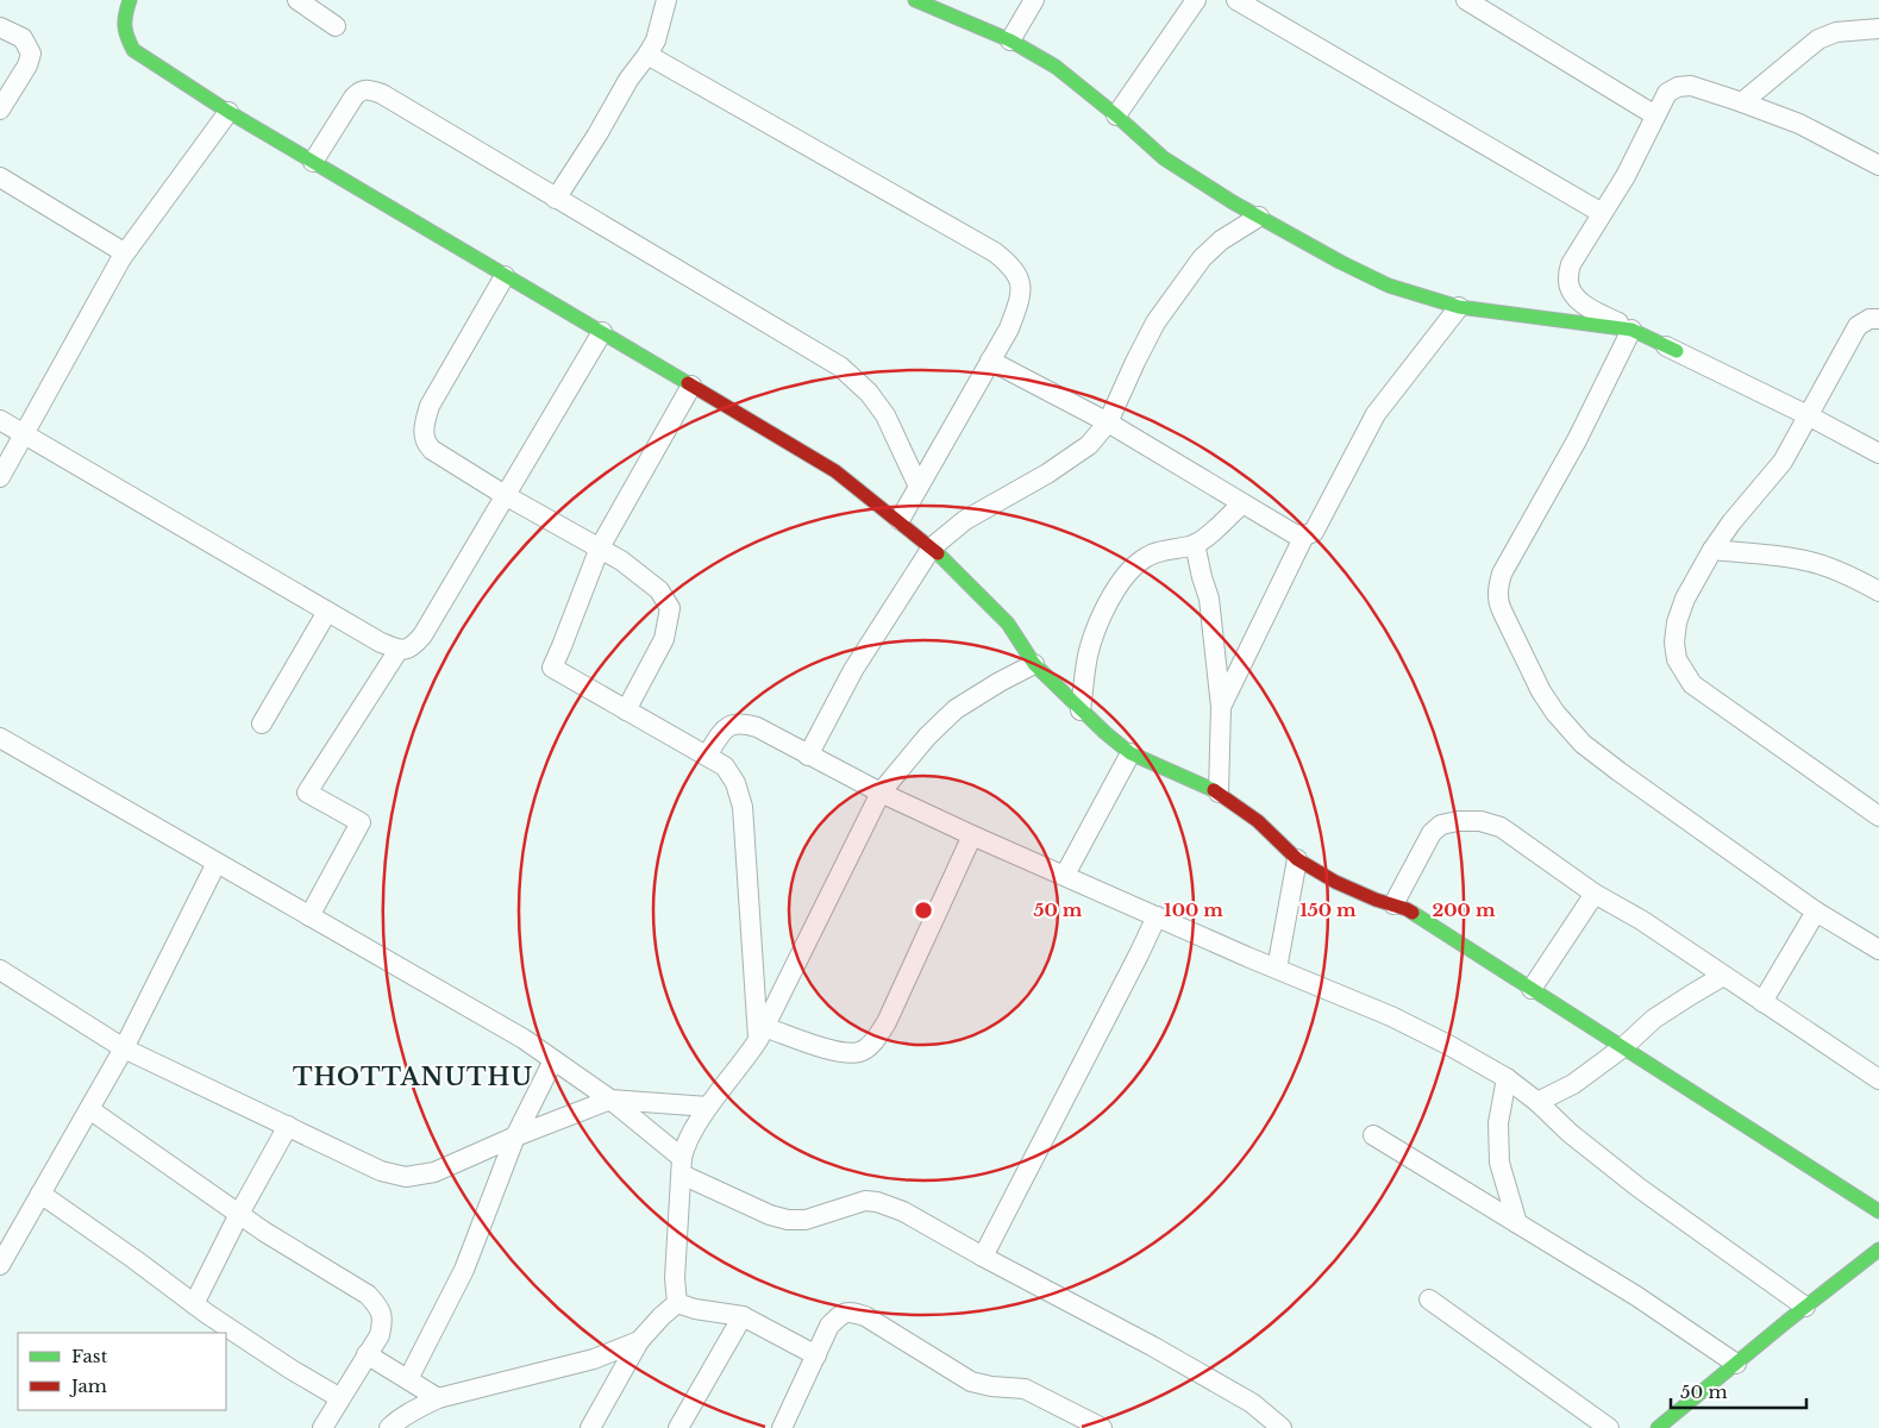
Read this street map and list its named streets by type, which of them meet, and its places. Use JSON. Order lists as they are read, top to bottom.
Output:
{
  "districts": ["THOTTANUTHU"],
  "legend": ["Fast", "Jam"],
  "scale_bar": "50 m",
  "rings": [
    "50 m",
    "100 m",
    "150 m",
    "200 m"
  ]
}
